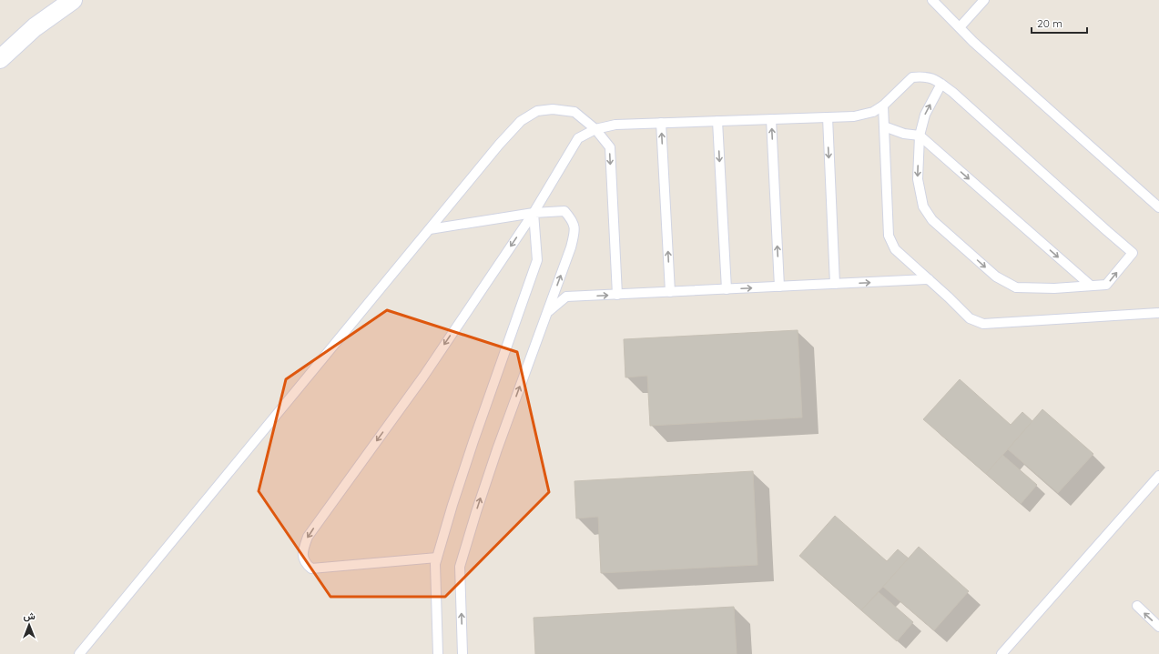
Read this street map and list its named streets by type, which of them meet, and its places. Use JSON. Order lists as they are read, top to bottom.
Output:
{
  "scale_bar": "20 m",
  "north": "top"
}
